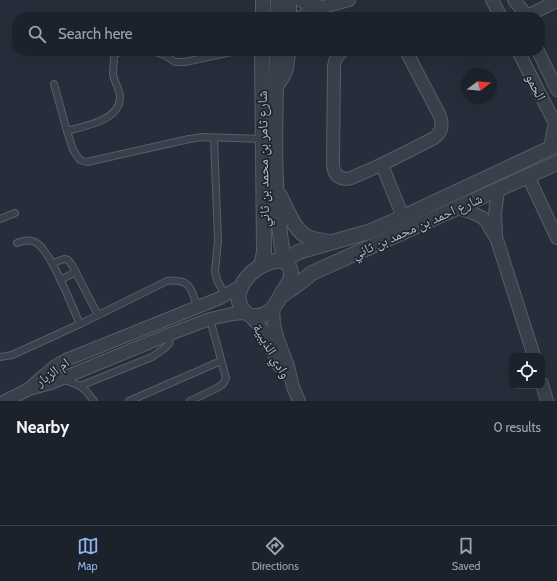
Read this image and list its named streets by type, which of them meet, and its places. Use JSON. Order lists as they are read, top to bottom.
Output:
{
  "streets": {
    "street": [
      "الحمو",
      "شارع ثامر بن محمد بن ثاني",
      "شارع احمد بن محمد بن ثاني",
      "وادي الذيبية",
      "ام الزبار"
    ]
  },
  "crossings": [
    ["الحمو", "شارع احمد بن محمد بن ثاني"],
    ["شارع ثامر بن محمد بن ثاني", "شارع احمد بن محمد بن ثاني"],
    ["شارع ثامر بن محمد بن ثاني", "وادي الذيبية"],
    ["شارع ثامر بن محمد بن ثاني", "ام الزبار"],
    ["شارع احمد بن محمد بن ثاني", "وادي الذيبية"],
    ["شارع احمد بن محمد بن ثاني", "ام الزبار"],
    ["وادي الذيبية", "ام الزبار"]
  ],
  "north": "right",
  "page": {
    "search": "Search here",
    "heading": ["Nearby", "0 results"],
    "nav": ["Map", "Directions", "Saved"]
  }
}
